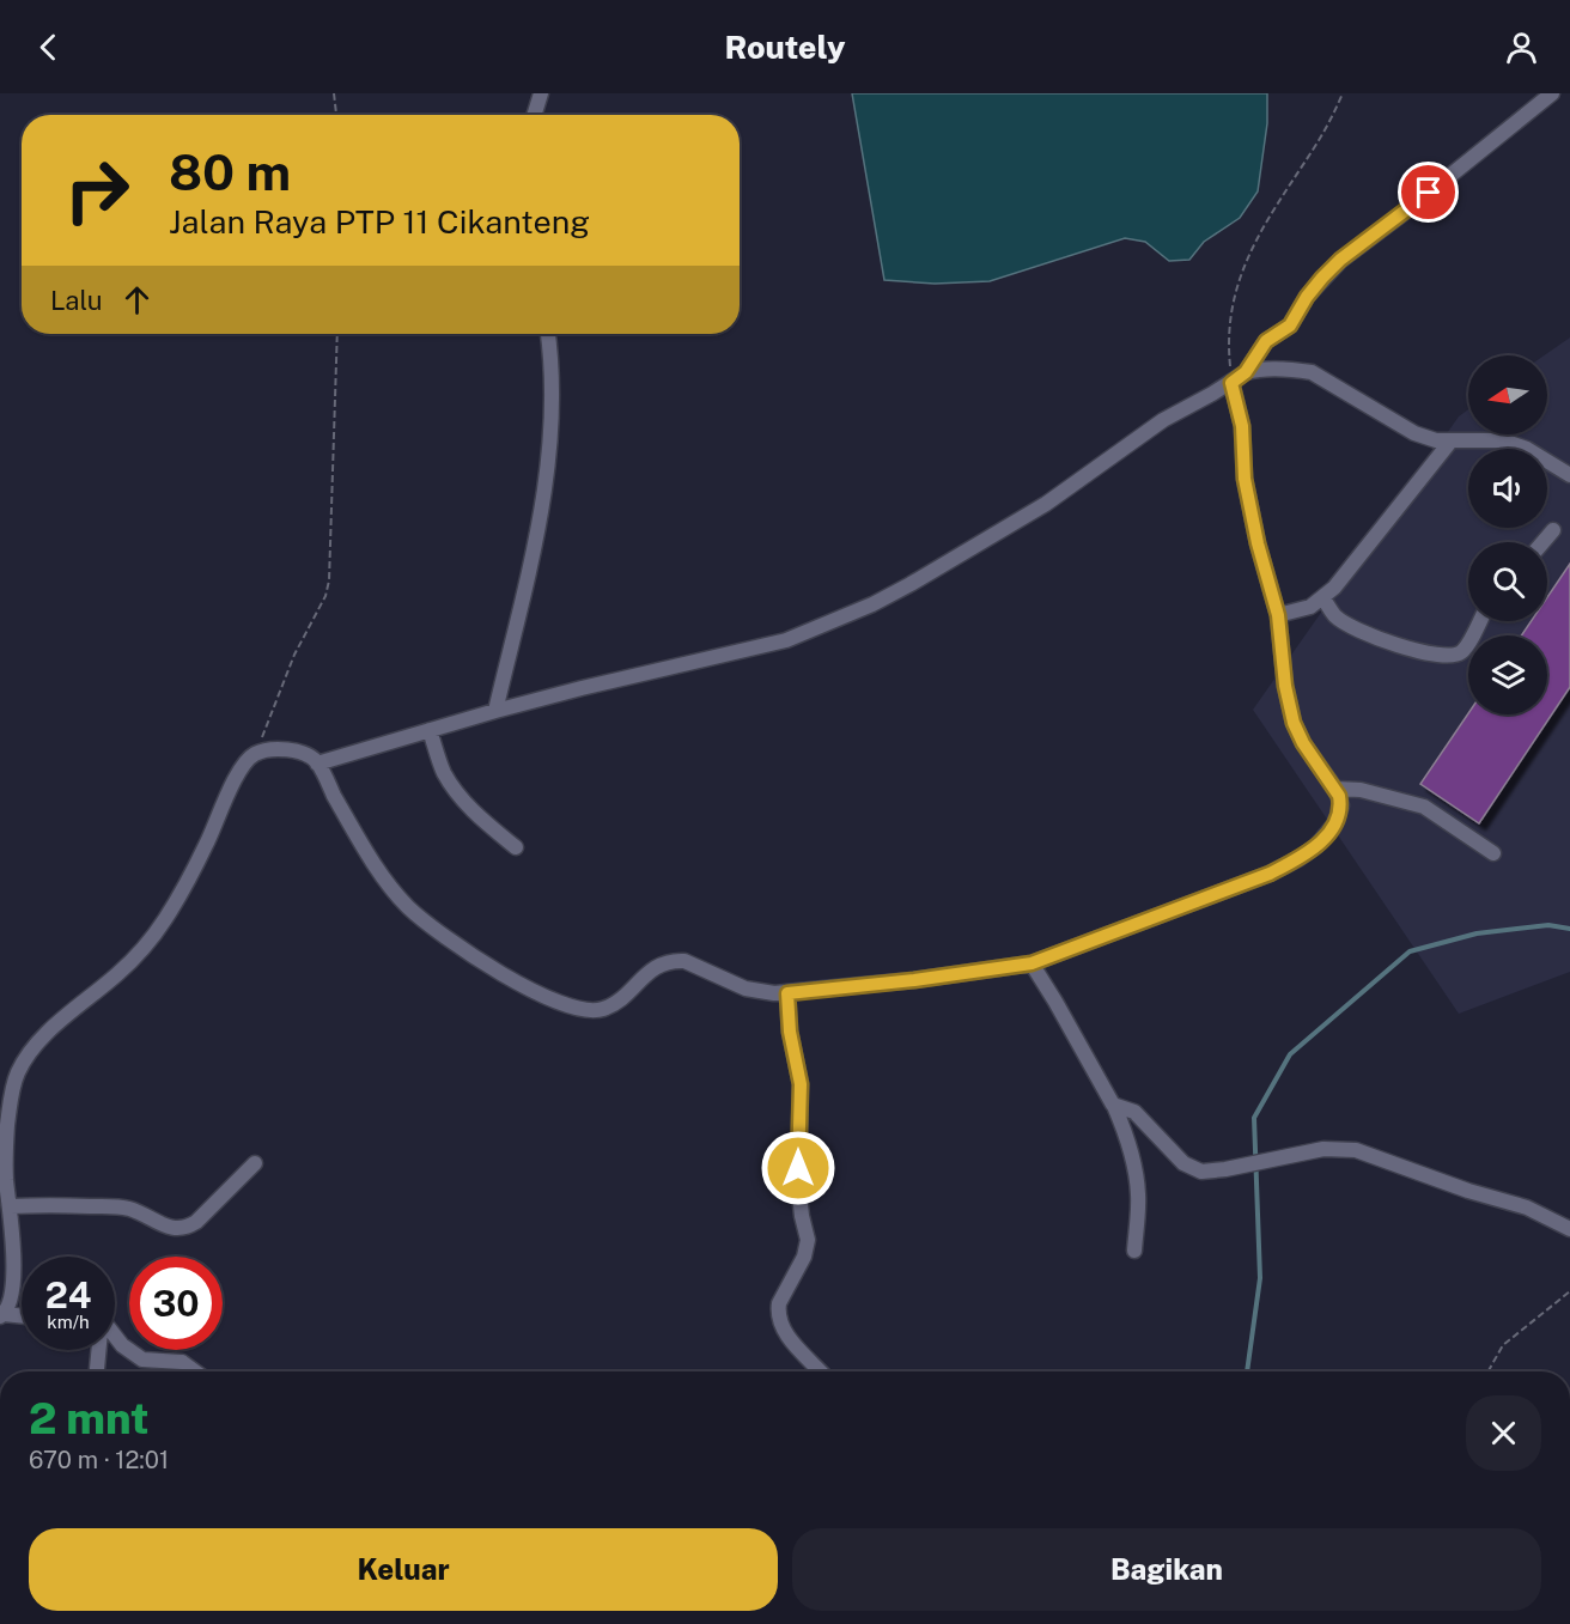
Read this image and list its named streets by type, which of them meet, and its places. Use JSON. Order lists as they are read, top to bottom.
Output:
{
  "north": "left",
  "page": {
    "header": "Routely",
    "turn": ["80 m", "Jalan Raya PTP 11 Cikanteng"],
    "then": "Lalu",
    "speed": "24 km/h",
    "limit": "30",
    "heading": ["2 mnt", "670 m · 12:01"],
    "buttons": ["Keluar", "Bagikan"]
  }
}
